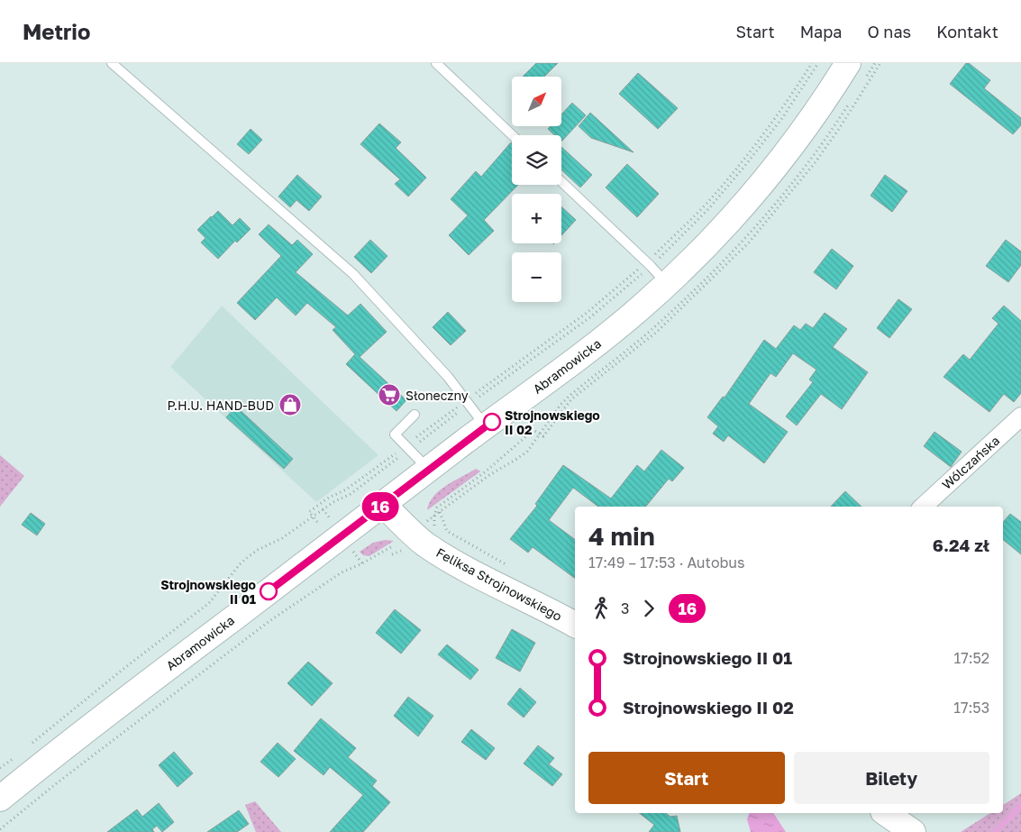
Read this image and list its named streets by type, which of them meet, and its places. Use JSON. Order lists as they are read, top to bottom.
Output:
{
  "streets": {
    "main road": ["Abramowicka", "Feliksa Strojnowskiego"],
    "street": ["Wólczańska"]
  },
  "crossings": [
    ["Abramowicka", "Feliksa Strojnowskiego"]
  ],
  "places": {
    "supermarket": ["Słoneczny"],
    "shop": ["P.H.U. HAND-BUD"],
    "other": ["Strojnowskiego II 02", "Strojnowskiego II 01"]
  },
  "lines": ["bus line 16"],
  "north": "top right",
  "page": {
    "header": "Metrio",
    "nav": [
      "Start",
      "Mapa",
      "O nas",
      "Kontakt"
    ],
    "on_map": "16",
    "map_buttons": ["+", "−"],
    "heading": ["4 min", "17:49 – 17:53 · Autobus", "6.24 zł"],
    "legs": ["3", "16"],
    "list": [
      {
        "name": "Strojnowskiego II 01",
        "value": "17:52"
      },
      {
        "name": "Strojnowskiego II 02",
        "value": "17:53"
      }
    ],
    "buttons": ["Start", "Bilety"]
  }
}
